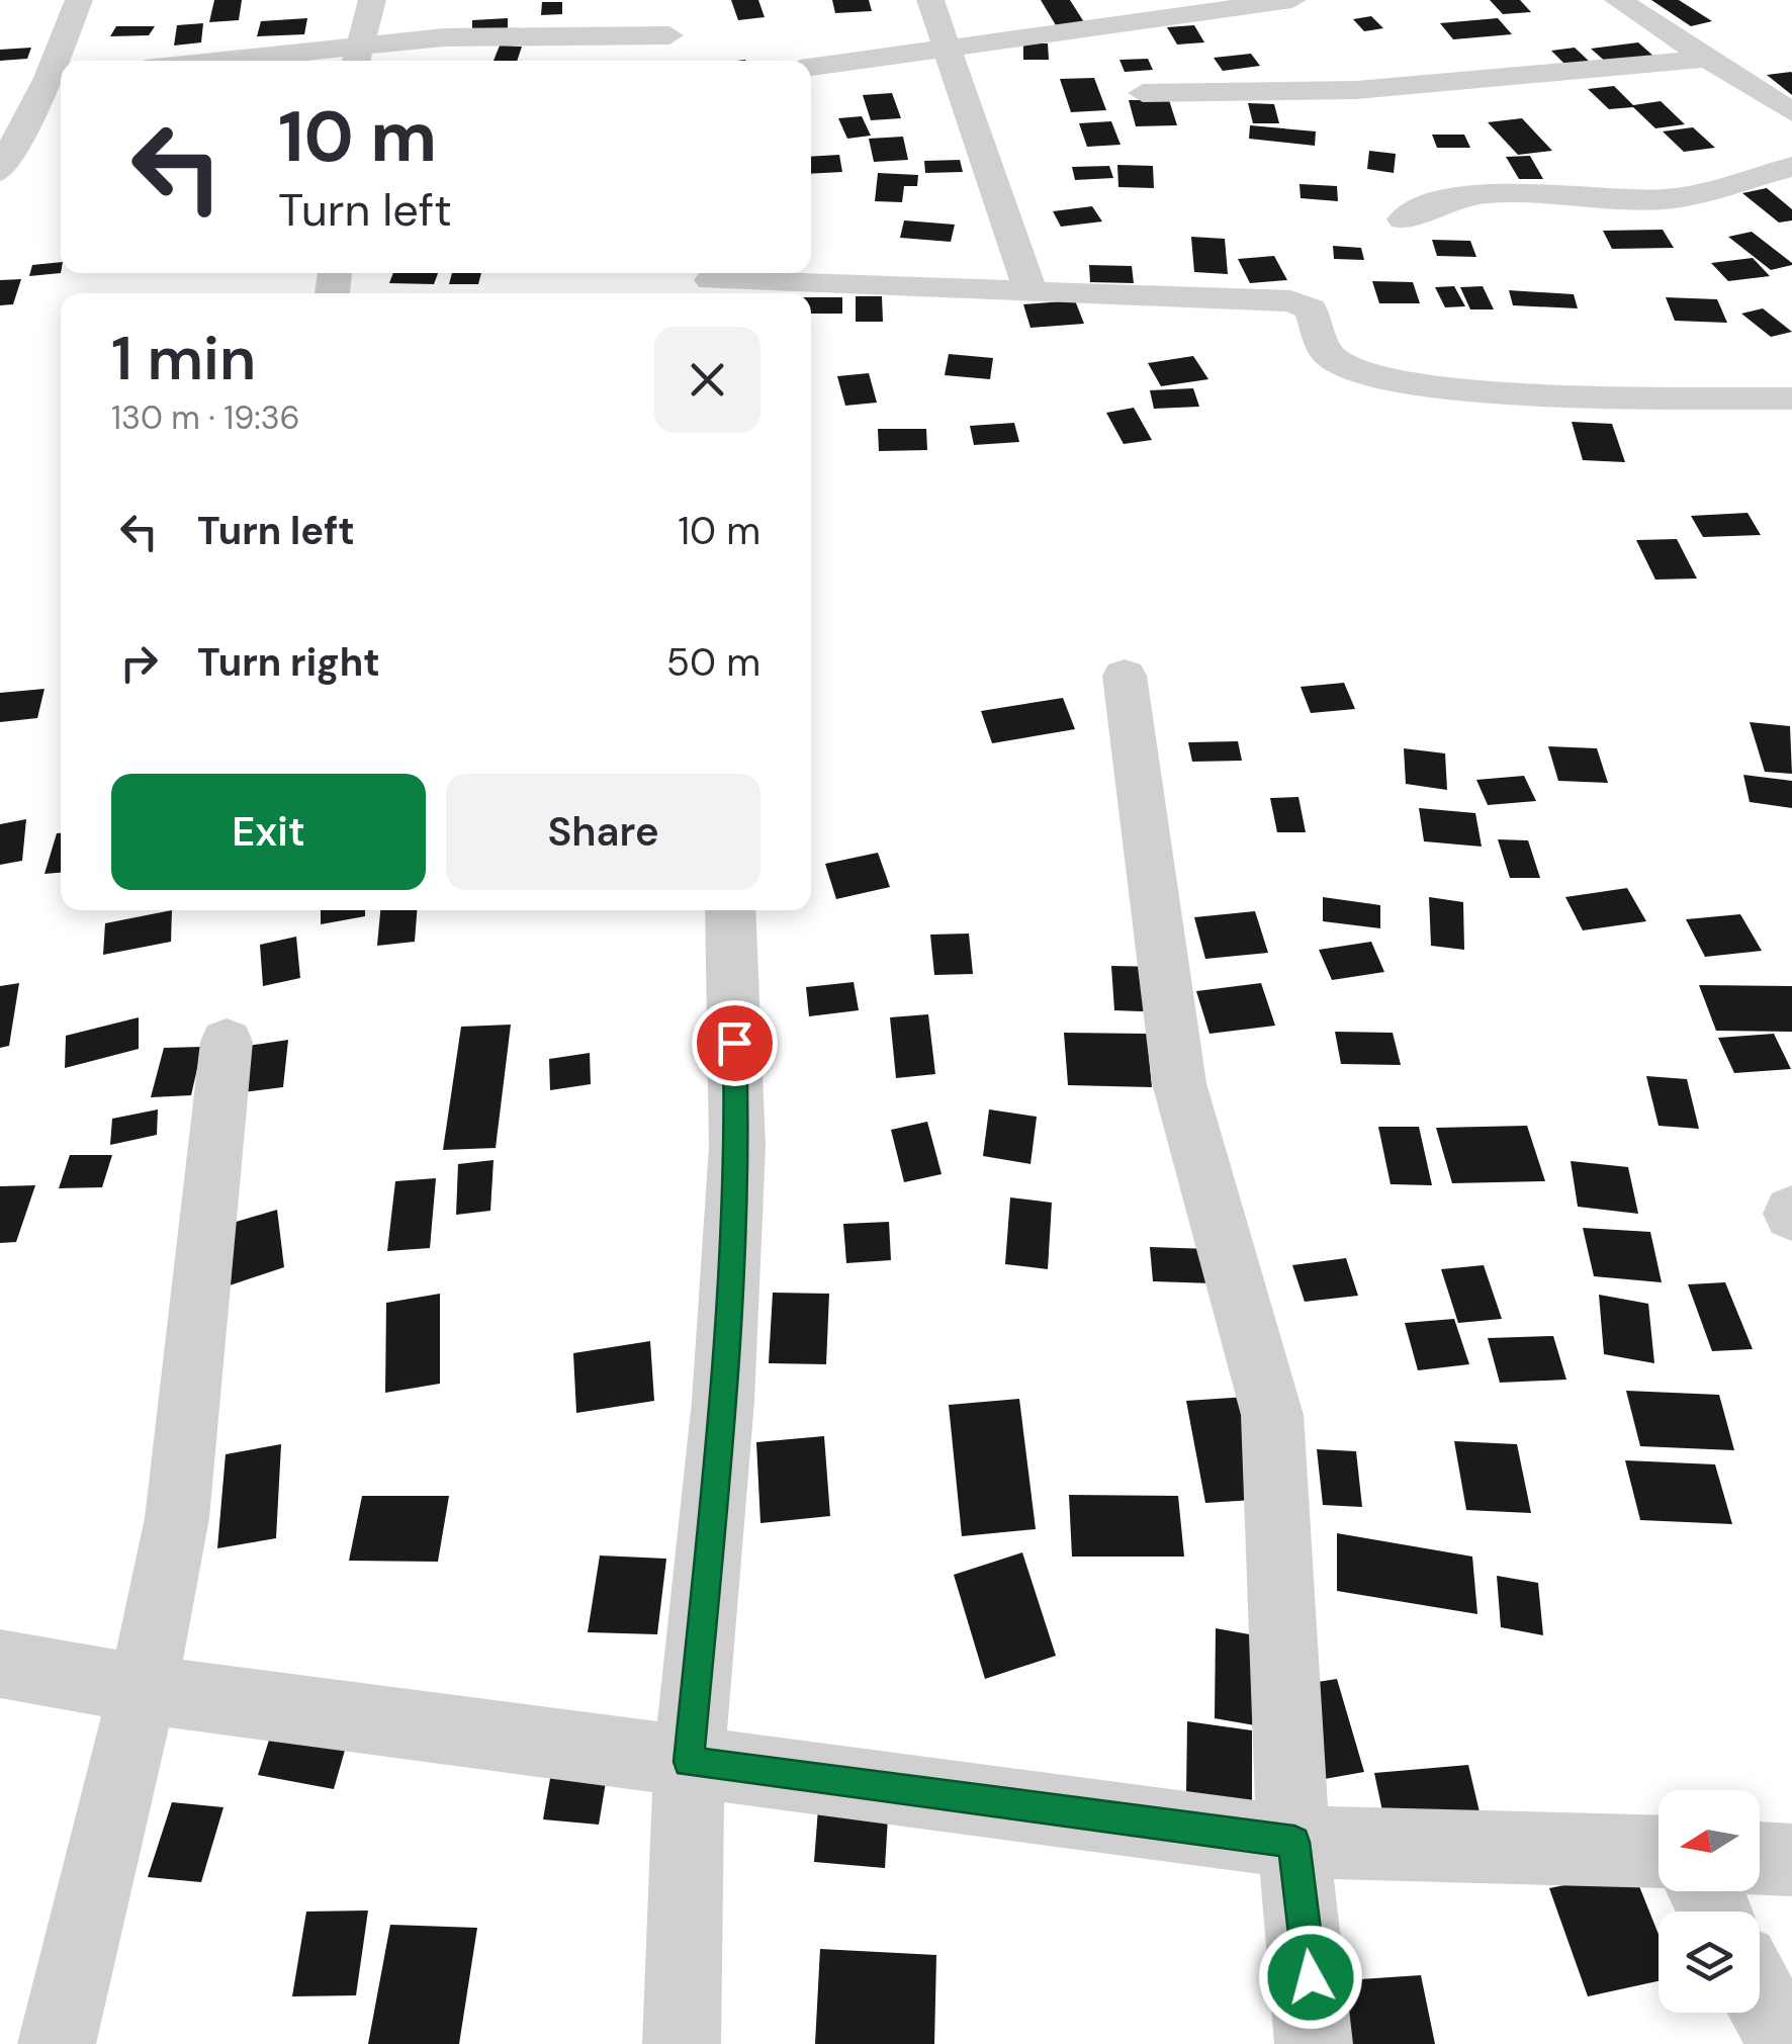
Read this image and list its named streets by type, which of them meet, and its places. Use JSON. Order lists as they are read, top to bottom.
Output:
{
  "north": "left",
  "page": {
    "turn": ["10 m", "Turn left"],
    "heading": ["1 min", "130 m · 19:36"],
    "list": [
      {
        "name": "Turn left",
        "value": "10 m"
      },
      {
        "name": "Turn right",
        "value": "50 m"
      }
    ],
    "buttons": ["Exit", "Share"]
  }
}
